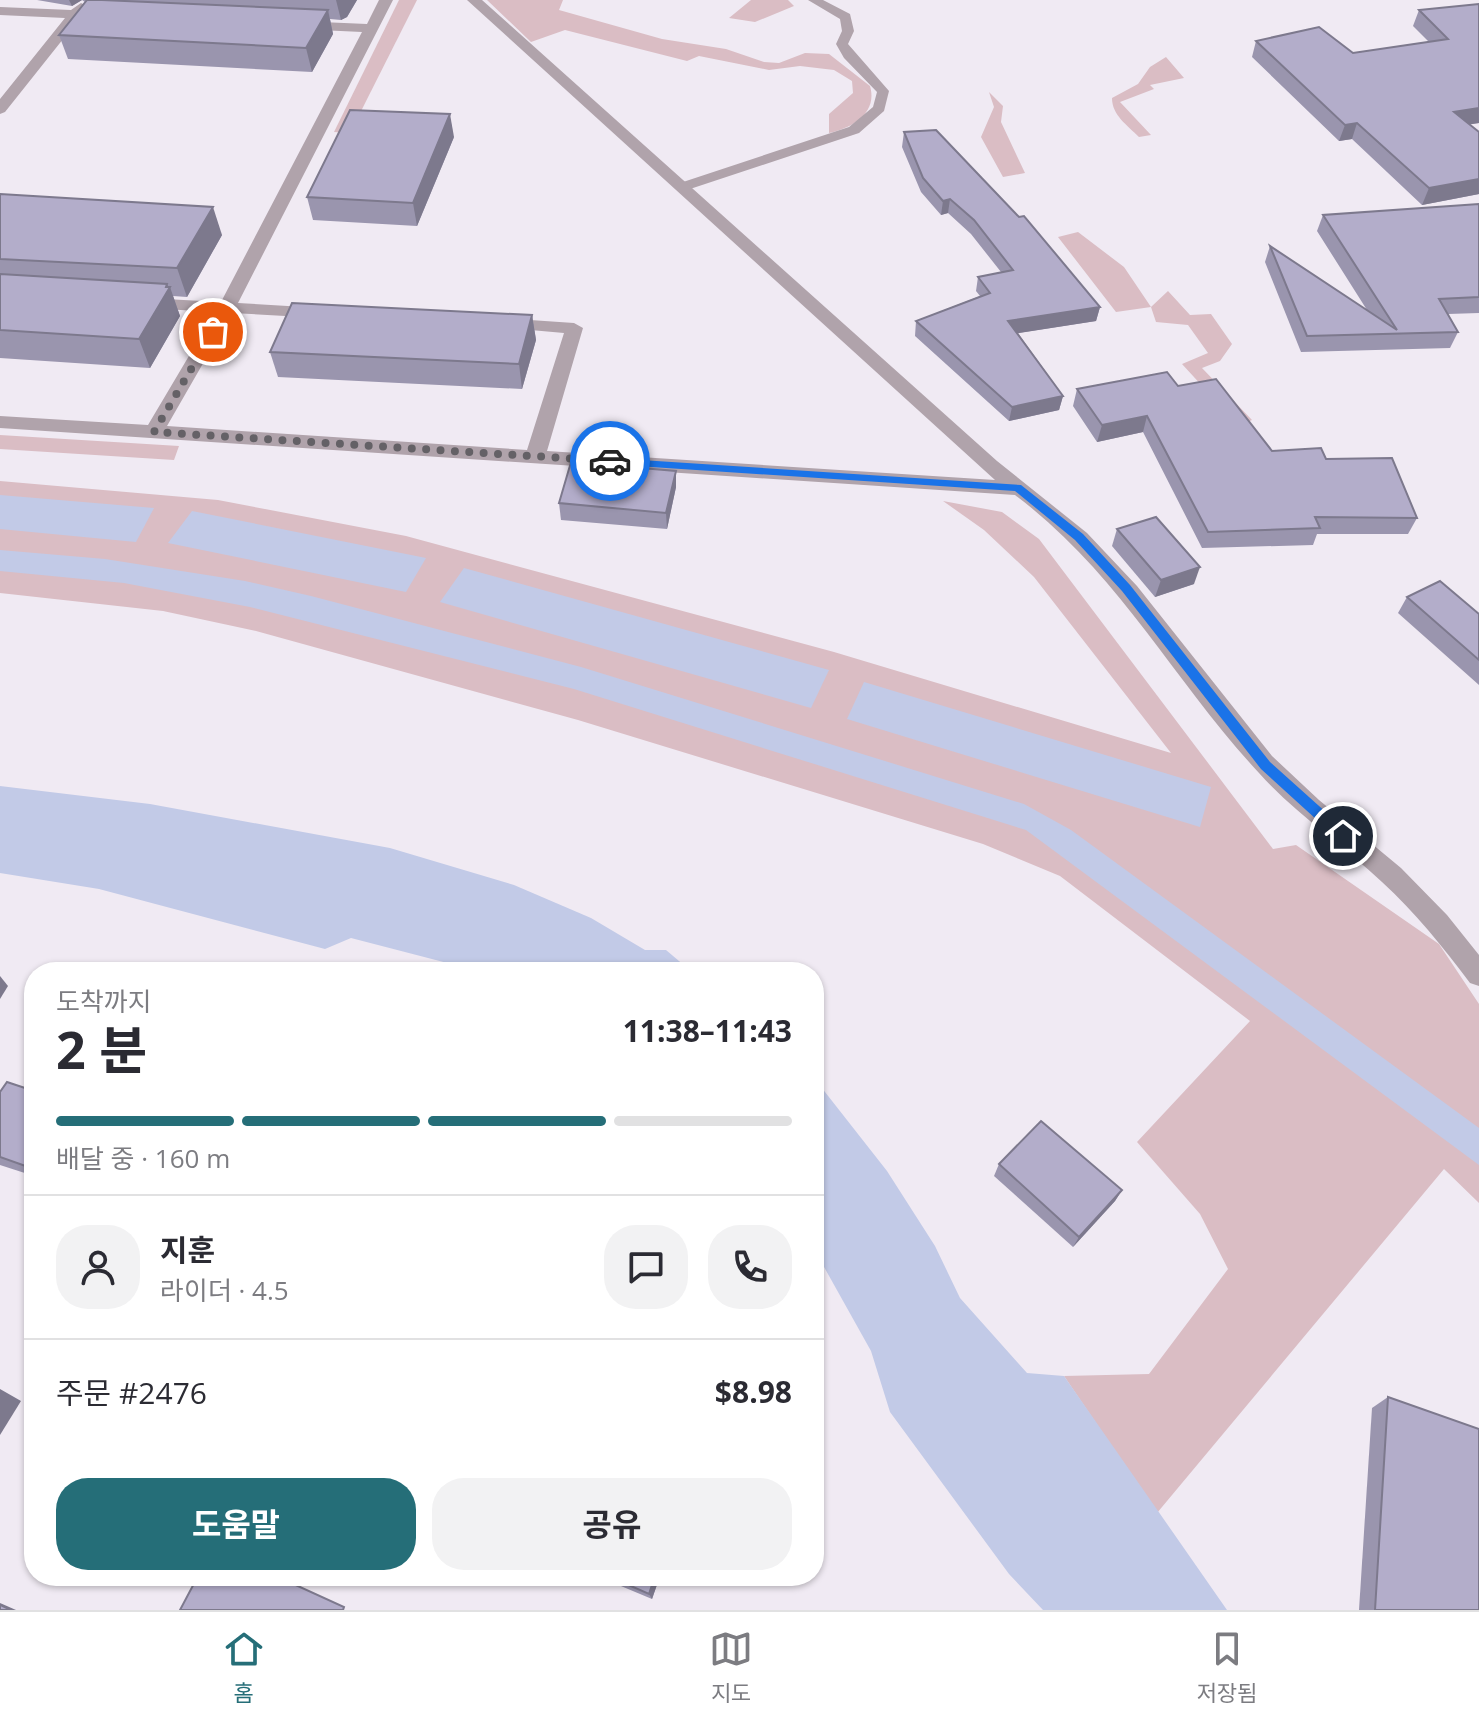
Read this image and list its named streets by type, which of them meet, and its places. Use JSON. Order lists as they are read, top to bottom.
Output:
{
  "page": {
    "heading": ["2 분", "도착까지", "11:38–11:43"],
    "panel": [
      "지훈",
      "라이더 · 4.5",
      "주문 #2476",
      "$8.98"
    ],
    "bar": "배달 중 · 160 m",
    "buttons": ["도움말", "공유"],
    "tabs": ["홈", "지도", "저장됨"]
  }
}
